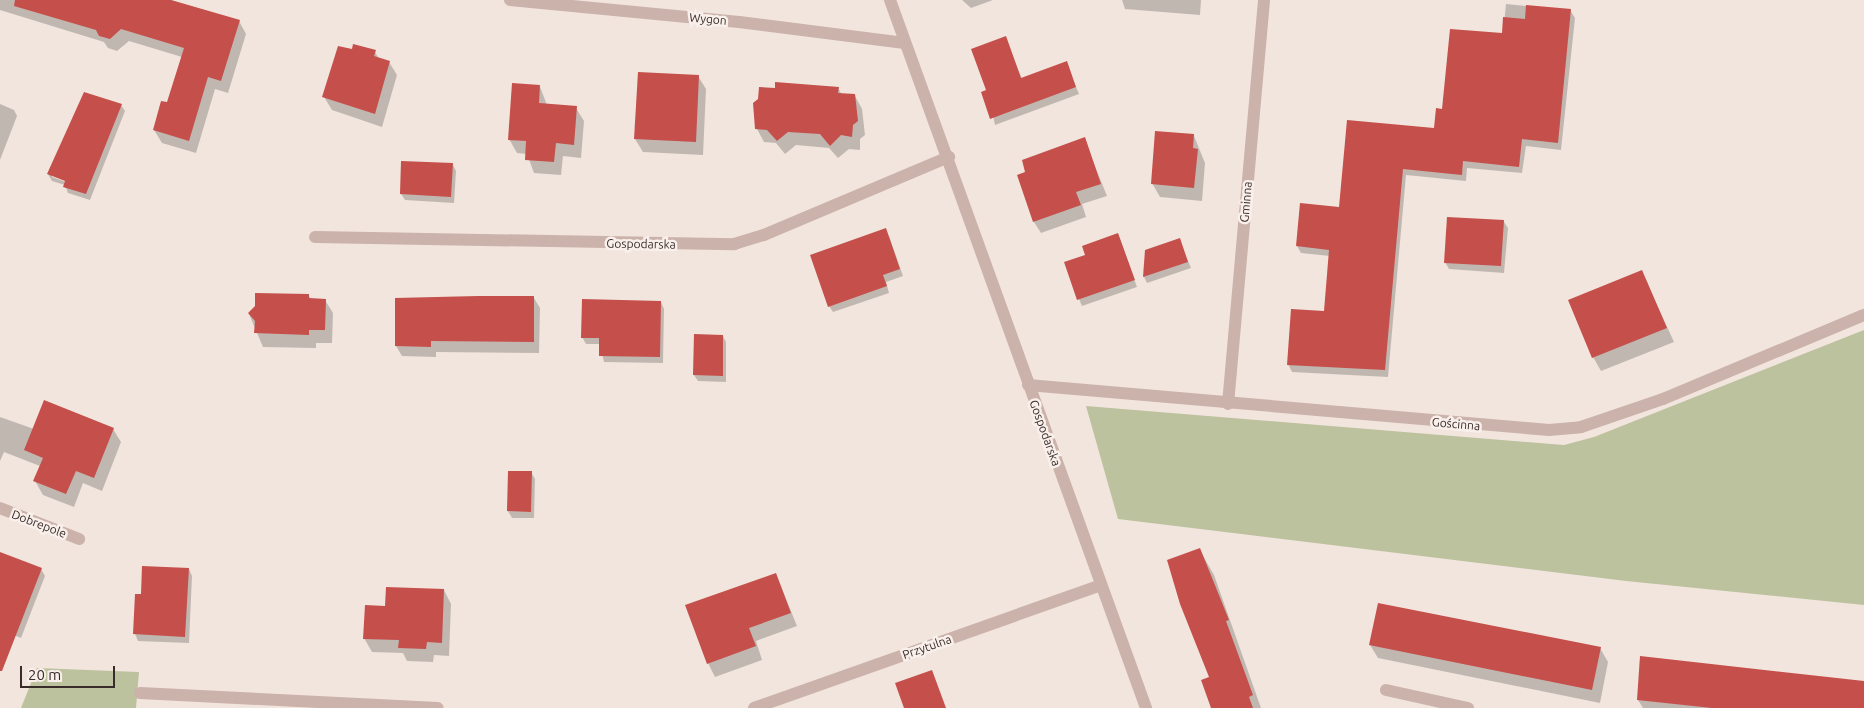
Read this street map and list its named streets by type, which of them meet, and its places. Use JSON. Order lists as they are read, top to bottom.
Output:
{
  "streets": {
    "street": [
      "Wygon",
      "Gminna",
      "Gospodarska",
      "Gościnna",
      "Dobrepole",
      "Przytulna"
    ]
  },
  "crossings": [
    ["Wygon", "Gospodarska"],
    ["Gminna", "Gościnna"],
    ["Gospodarska", "Gościnna"],
    ["Gospodarska", "Przytulna"]
  ],
  "scale_bar": "20 m"
}
